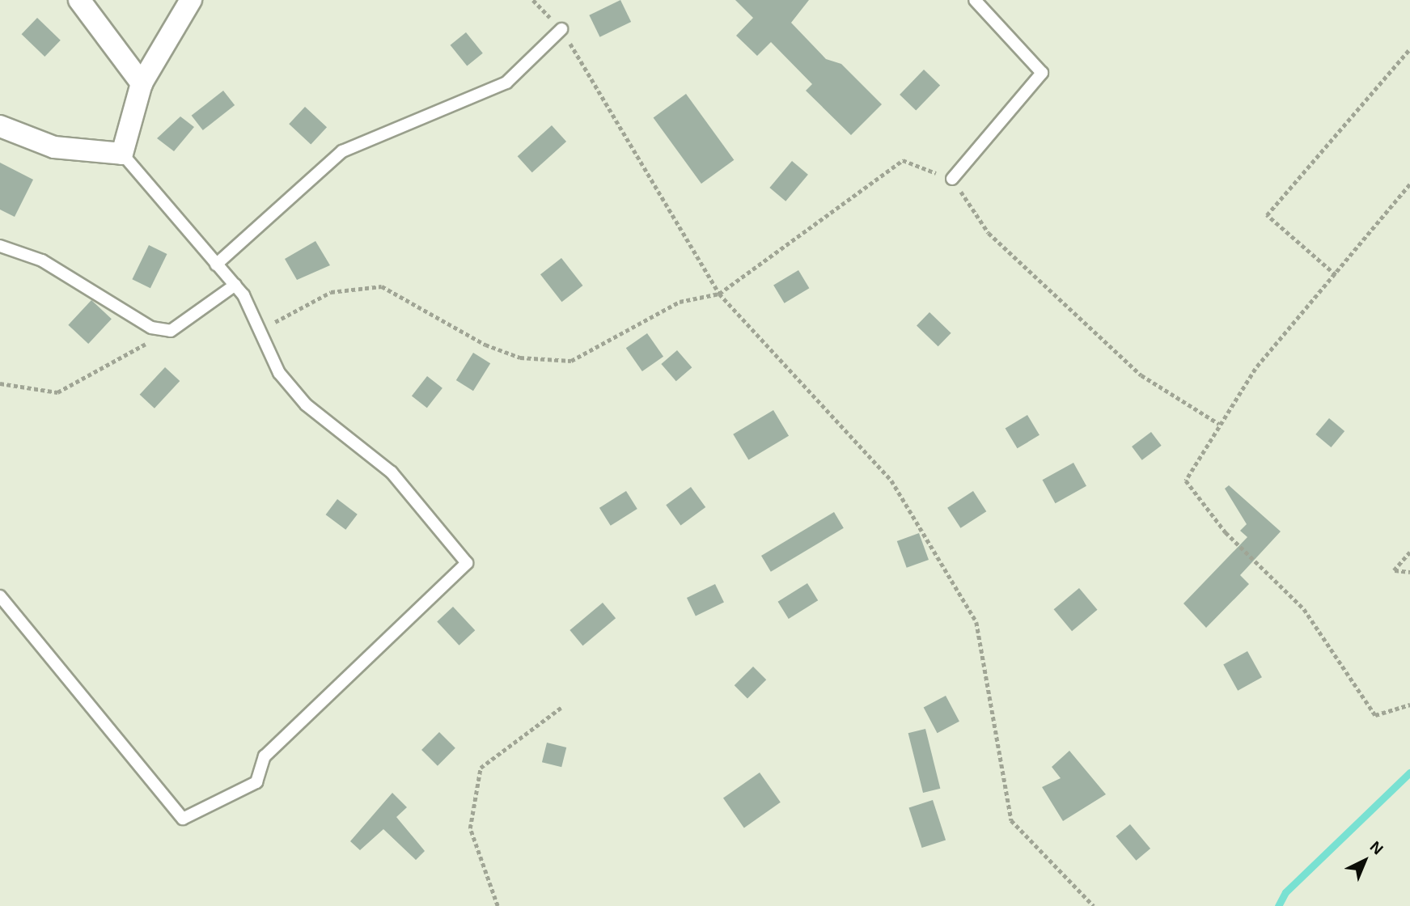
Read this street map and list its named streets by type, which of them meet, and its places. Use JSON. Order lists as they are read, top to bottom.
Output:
{
  "north": "top right"
}
